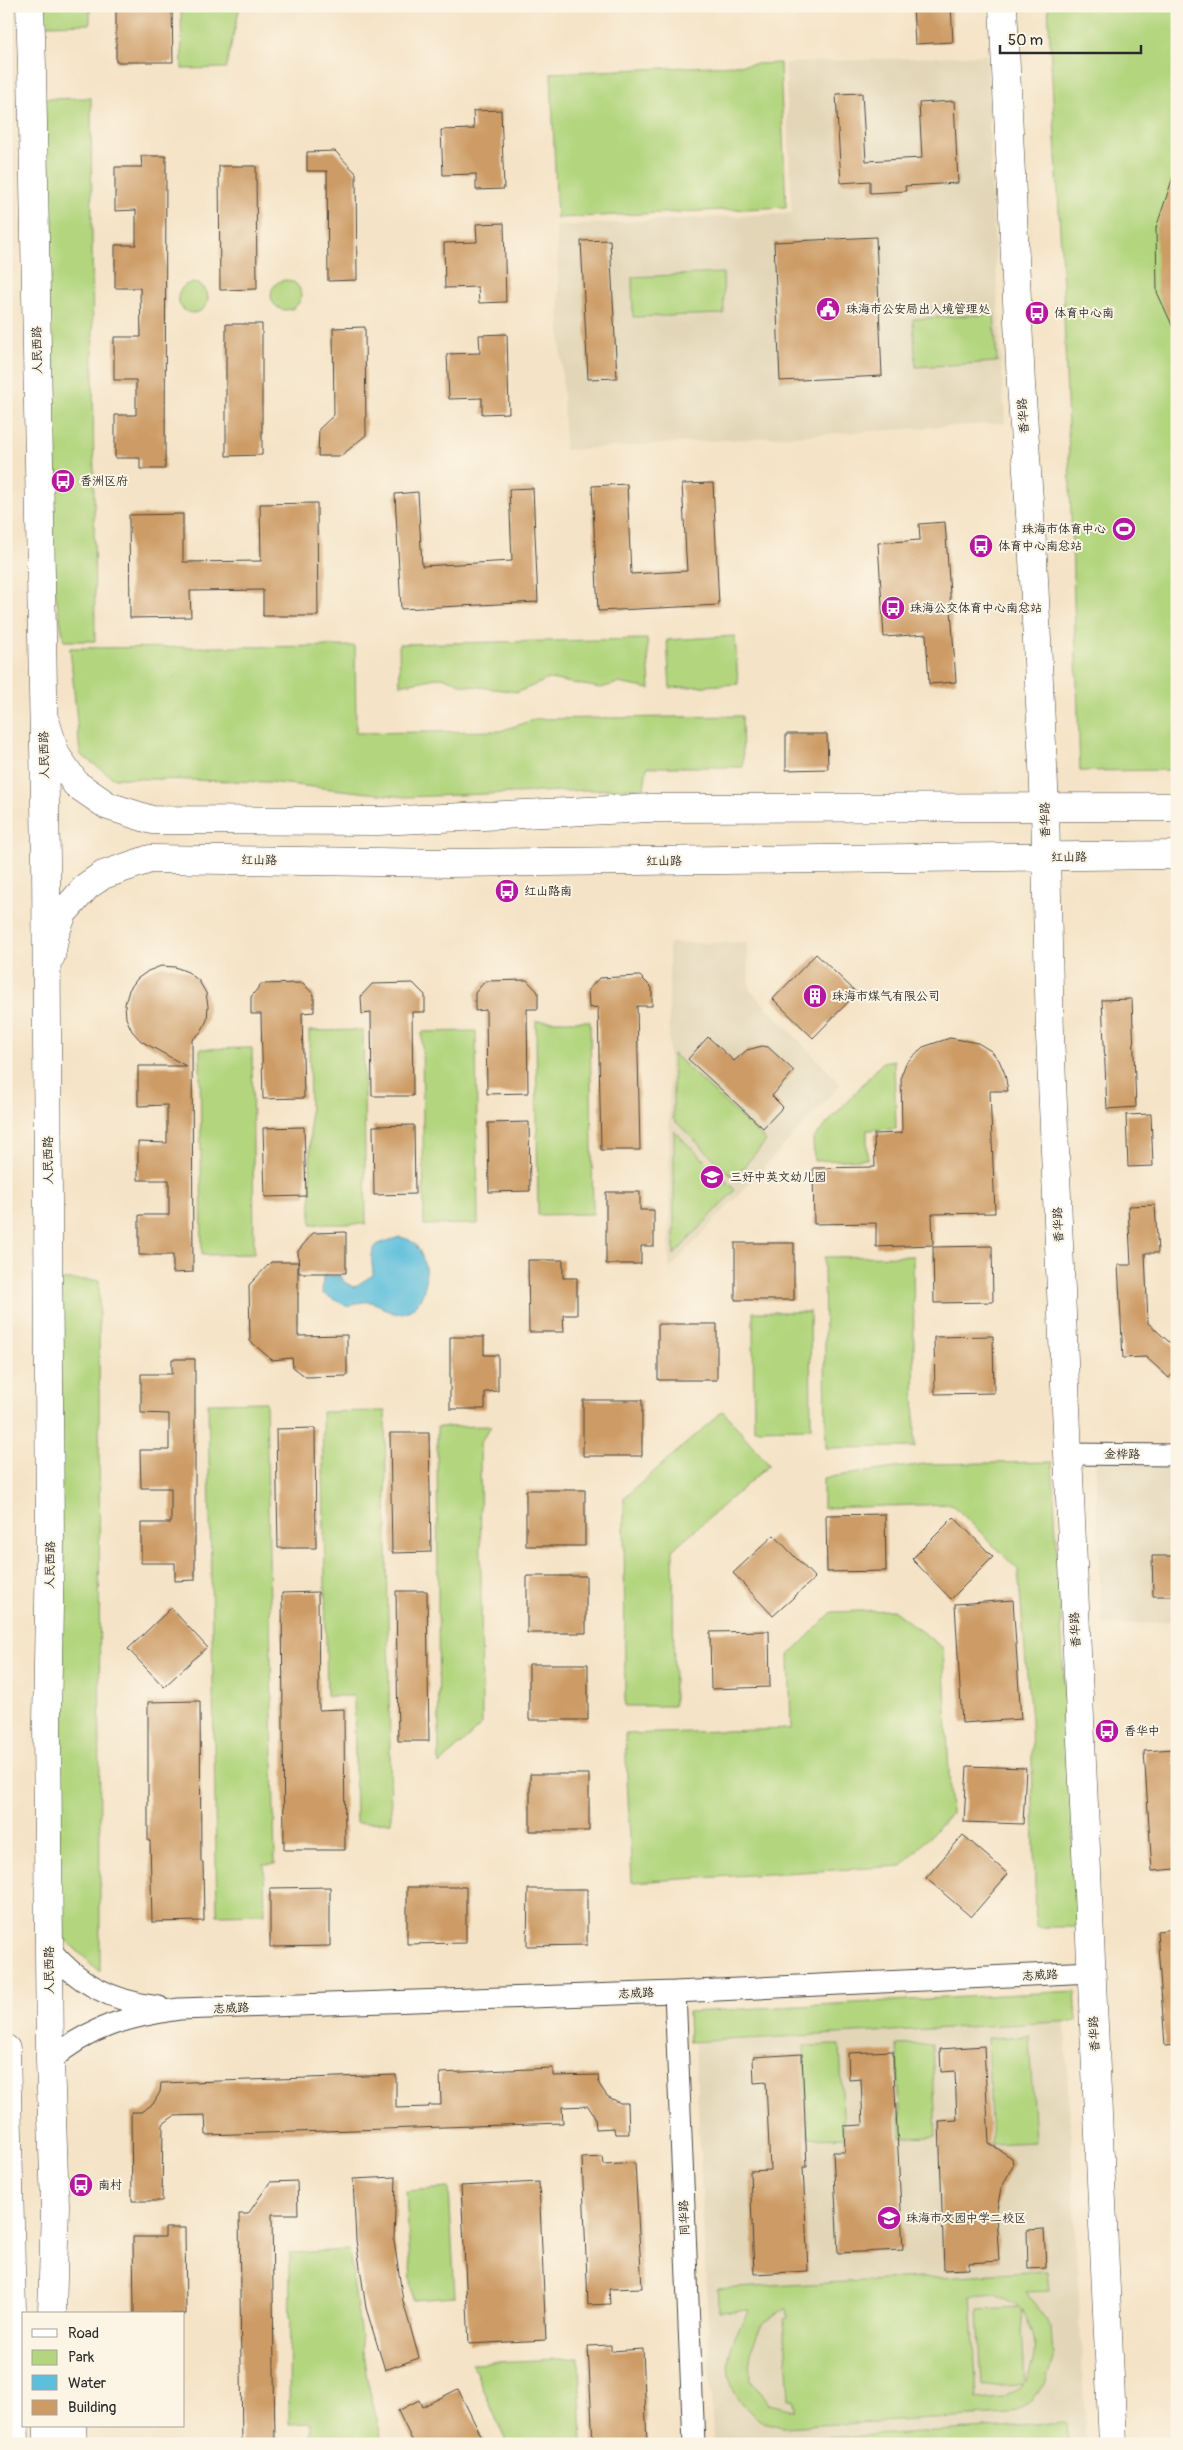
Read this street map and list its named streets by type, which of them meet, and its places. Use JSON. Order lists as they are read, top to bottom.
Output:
{
  "streets": {
    "main road": ["人民西路", "香华路", "红山路"],
    "street": ["金桦路", "志威路", "同华路"]
  },
  "crossings": [
    ["人民西路", "红山路"],
    ["人民西路", "志威路"],
    ["香华路", "红山路"],
    ["香华路", "金桦路"],
    ["香华路", "志威路"],
    ["志威路", "同华路"]
  ],
  "places": {
    "public building": ["珠海市公安局出入境管理处"],
    "bus stop": [
      "体育中心南",
      "香洲区府",
      "体育中心南总站",
      "珠海公交体育中心南总站",
      "红山路南",
      "香华中",
      "南村"
    ],
    "sports": ["珠海市体育中心"],
    "building": ["珠海市煤气有限公司"],
    "school or university": ["三好中英文幼儿园", "珠海市文园中学二校区"]
  },
  "legend": [
    "Road",
    "Park",
    "Water",
    "Building"
  ],
  "scale_bar": "50 m"
}
